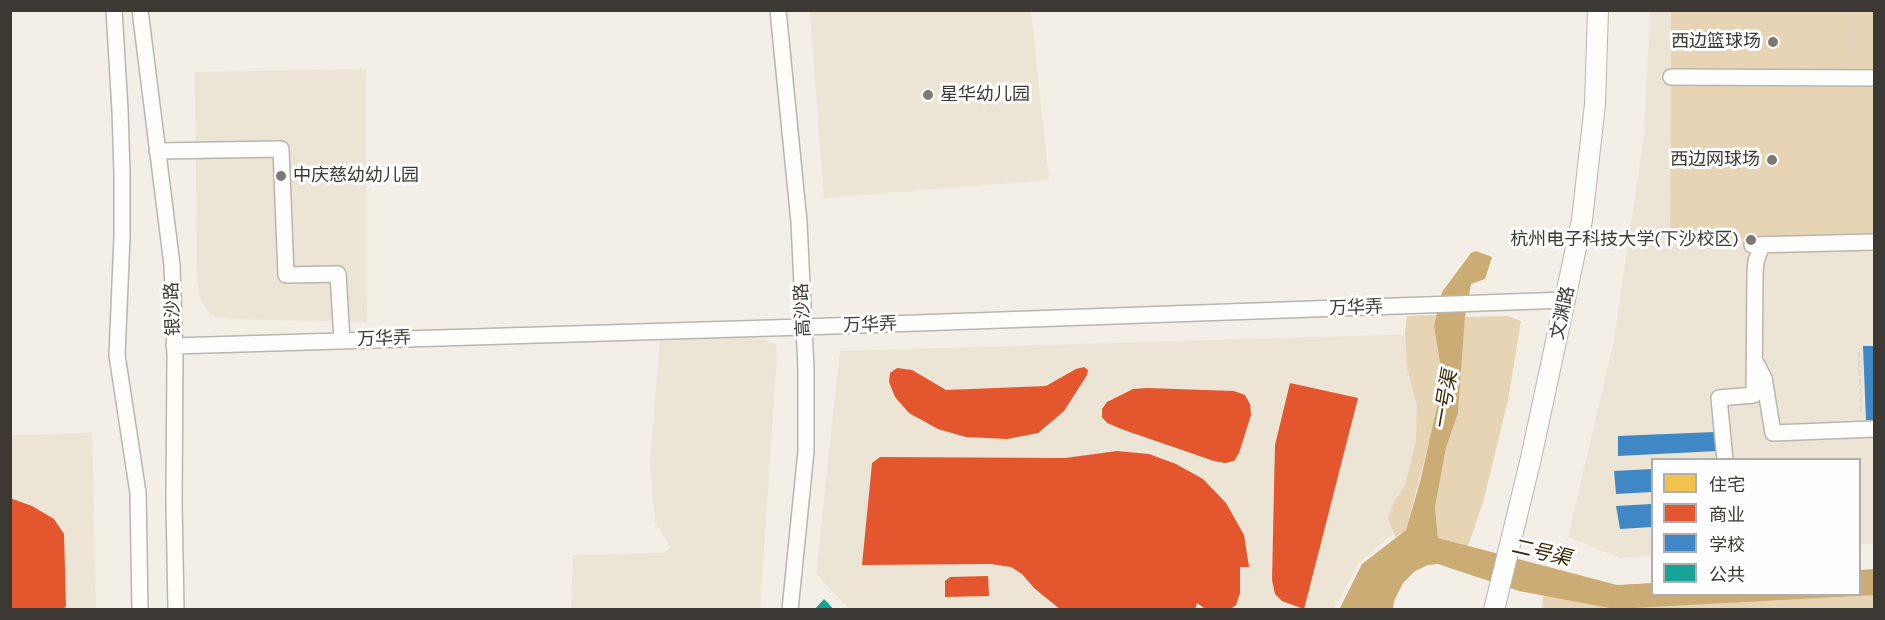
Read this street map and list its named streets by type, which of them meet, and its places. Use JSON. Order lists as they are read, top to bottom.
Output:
{
  "streets": {
    "main road": ["文渊路"],
    "street": ["万华弄", "银沙路", "高沙路"]
  },
  "crossings": [
    ["万华弄", "银沙路"],
    ["万华弄", "高沙路"],
    ["万华弄", "文渊路"]
  ],
  "water": ["一号渠", "二号渠"],
  "places": [
    "西边篮球场",
    "星华幼儿园",
    "西边网球场",
    "中庆慈幼幼儿园",
    "杭州电子科技大学(下沙校区)"
  ],
  "legend": [
    "住宅",
    "商业",
    "学校",
    "公共"
  ]
}
